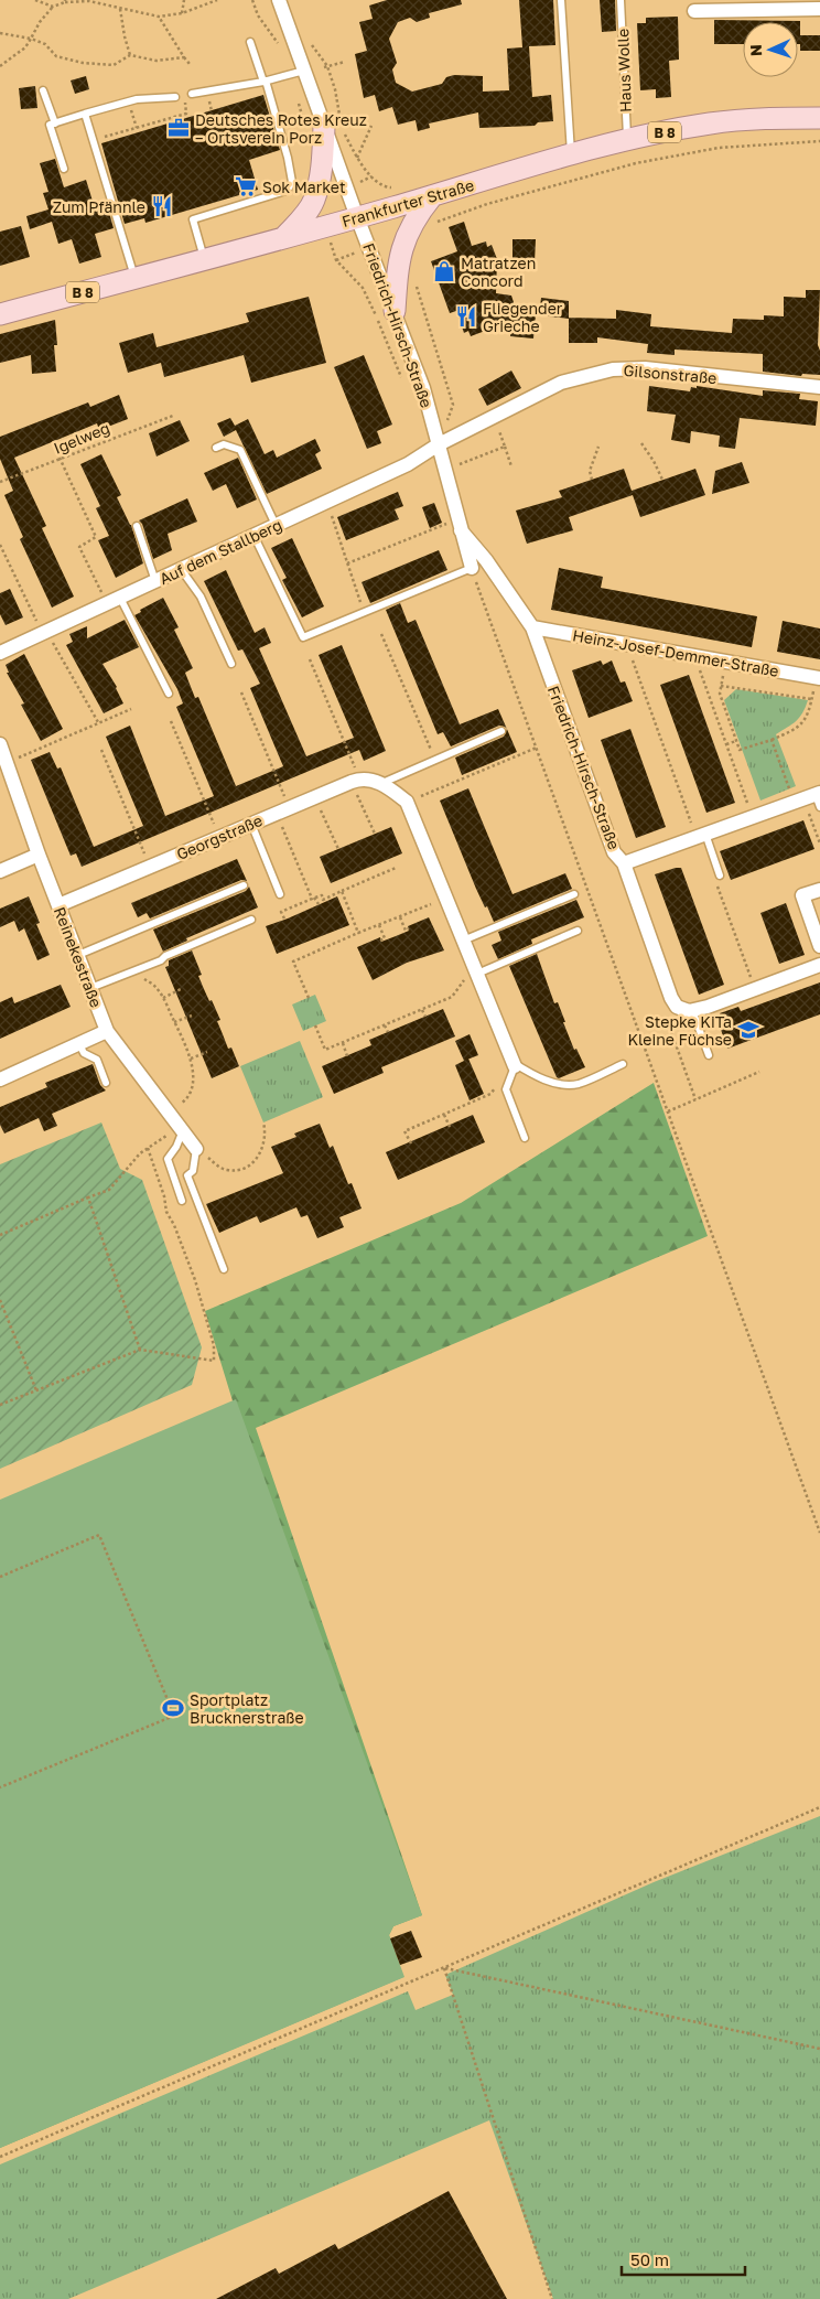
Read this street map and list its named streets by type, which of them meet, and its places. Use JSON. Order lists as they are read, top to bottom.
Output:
{
  "streets": {
    "main road": ["B 8", "Frankfurter Straße"],
    "street": [
      "Friedrich-Hirsch-Straße",
      "Gilsonstraße",
      "Auf dem Stallberg",
      "Heinz-Josef-Demmer-Straße",
      "Georgstraße",
      "Reinekestraße"
    ],
    "lane": ["Haus Wolle"],
    "path": ["Igelweg"]
  },
  "crossings": [
    ["Haus Wolle", "Frankfurter Straße"],
    ["Frankfurter Straße", "Friedrich-Hirsch-Straße"],
    ["Friedrich-Hirsch-Straße", "Gilsonstraße"],
    ["Friedrich-Hirsch-Straße", "Auf dem Stallberg"],
    ["Friedrich-Hirsch-Straße", "Heinz-Josef-Demmer-Straße"],
    ["Gilsonstraße", "Auf dem Stallberg"],
    ["Georgstraße", "Reinekestraße"]
  ],
  "places": {
    "office": ["Deutsches Rotes Kreuz – Ortsverein Porz"],
    "supermarket": ["Sok Market"],
    "restaurant": ["Zum Pfännle", "Fliegender Grieche"],
    "shop": ["Matratzen Concord"],
    "school or university": ["Stepke KiTa Kleine Füchse"],
    "sports": ["Sportplatz Brucknerstraße"]
  },
  "scale_bar": "50 m",
  "north": "left"
}
